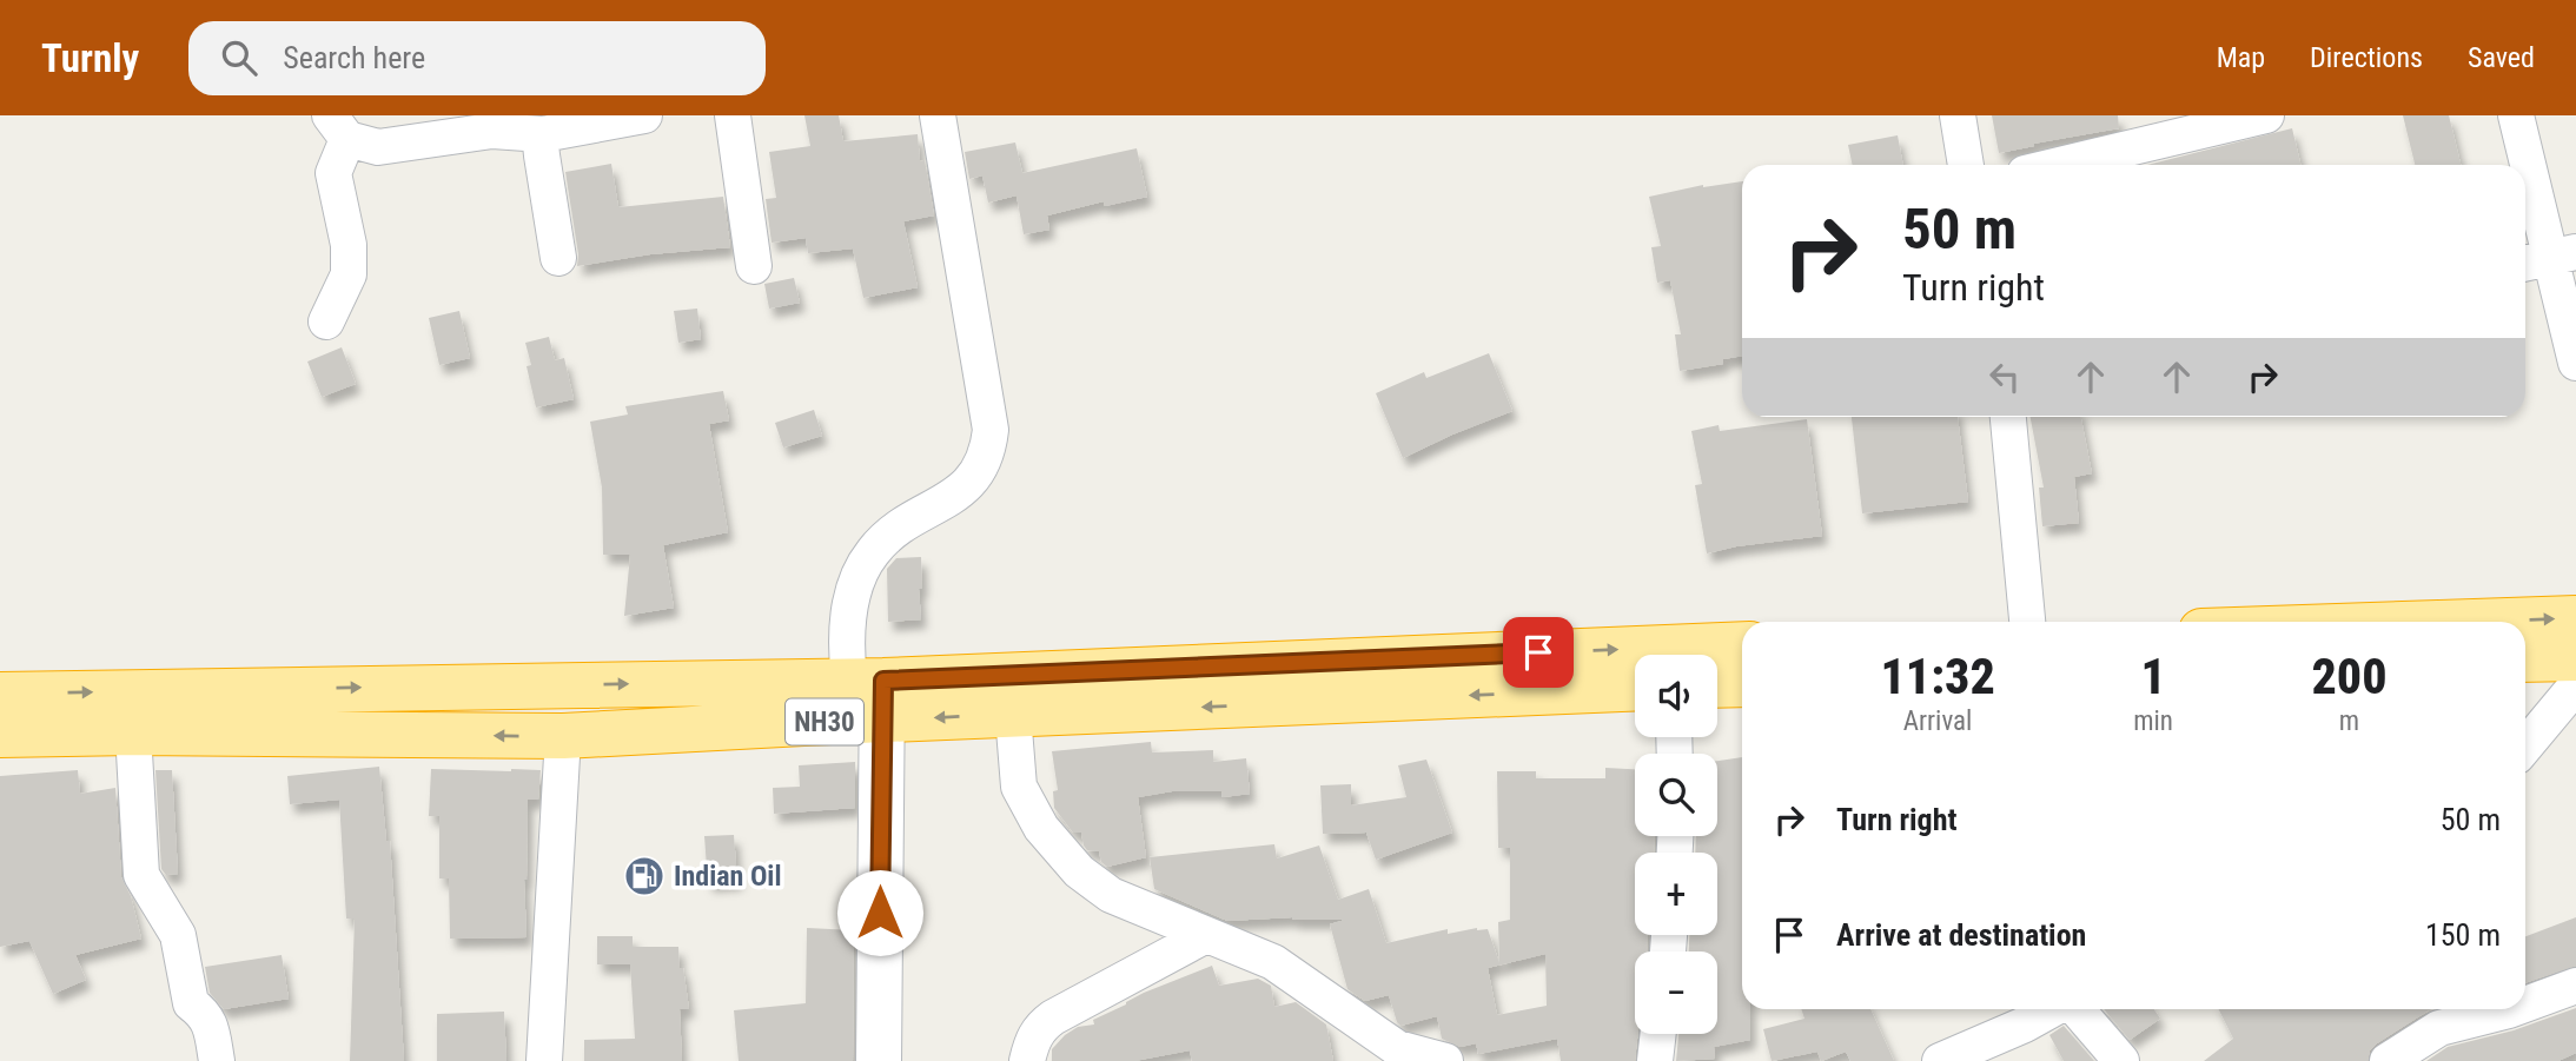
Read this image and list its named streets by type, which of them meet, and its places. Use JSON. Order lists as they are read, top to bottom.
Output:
{
  "streets": {
    "highway": ["NH30"]
  },
  "places": {
    "fuel station": ["Indian Oil"]
  },
  "page": {
    "header": "Turnly",
    "search": "Search here",
    "nav": ["Map", "Directions", "Saved"],
    "turn": ["50 m", "Turn right"],
    "eta": [
      "11:32",
      "Arrival",
      "1",
      "min",
      "200",
      "m"
    ],
    "map_buttons": ["+", "−"],
    "list": [
      {
        "name": "Turn right",
        "value": "50 m"
      },
      {
        "name": "Arrive at destination",
        "value": "150 m"
      }
    ]
  }
}
